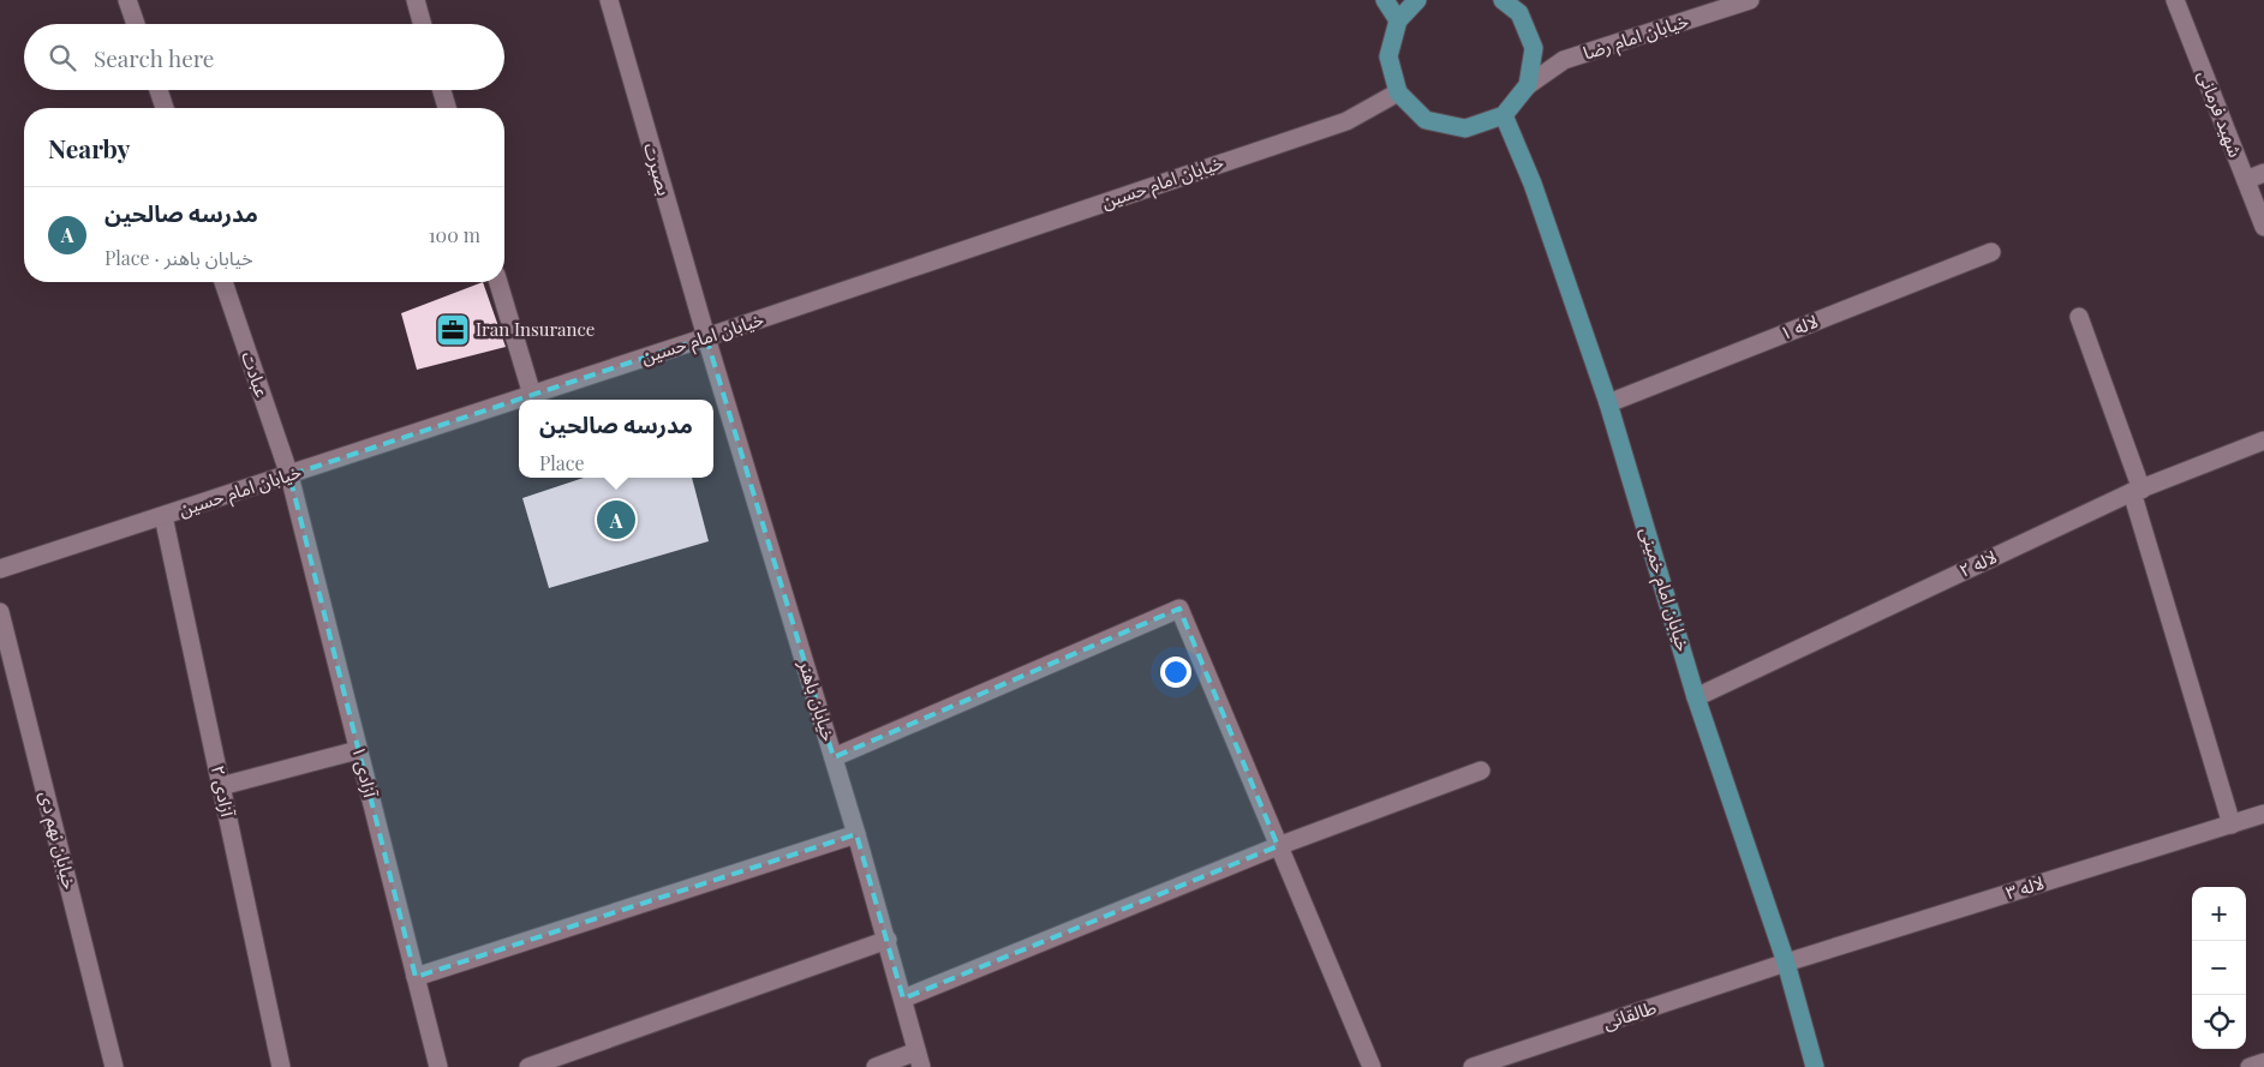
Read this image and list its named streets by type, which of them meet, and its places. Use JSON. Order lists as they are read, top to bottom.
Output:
{
  "streets": {
    "main road": ["خیابان امام خمینی"],
    "street": [
      "خیابان امام رضا",
      "شهید فرمانی",
      "بصیرت",
      "خیابان امام حسین",
      "لاله ۱",
      "عبادت",
      "لاله ۲",
      "خیابان باهنر",
      "آزادی ۱",
      "آزادی ۲",
      "خیابان نهم دی",
      "لاله ۳",
      "طالقانی"
    ]
  },
  "crossings": [
    ["بصیرت", "خیابان امام حسین"],
    ["بصیرت", "خیابان باهنر"],
    ["خیابان امام حسین", "عبادت"],
    ["خیابان امام حسین", "خیابان باهنر"],
    ["خیابان امام حسین", "آزادی ۱"],
    ["خیابان امام حسین", "آزادی ۲"],
    ["لاله ۱", "خیابان امام خمینی"],
    ["عبادت", "آزادی ۱"],
    ["لاله ۲", "خیابان امام خمینی"],
    ["خیابان امام خمینی", "لاله ۳"],
    ["خیابان امام خمینی", "طالقانی"],
    ["لاله ۳", "طالقانی"]
  ],
  "places": {
    "office": ["Iran Insurance"]
  },
  "page": {
    "search": "Search here",
    "heading": "Nearby",
    "list": [
      {
        "mark": "A",
        "name": "مدرسه صالحین",
        "note": "Place · خیابان باهنر",
        "value": "100 m"
      }
    ],
    "popup": ["مدرسه صالحین", "Place"],
    "pins": "A",
    "map_buttons": ["+", "−"]
  }
}
